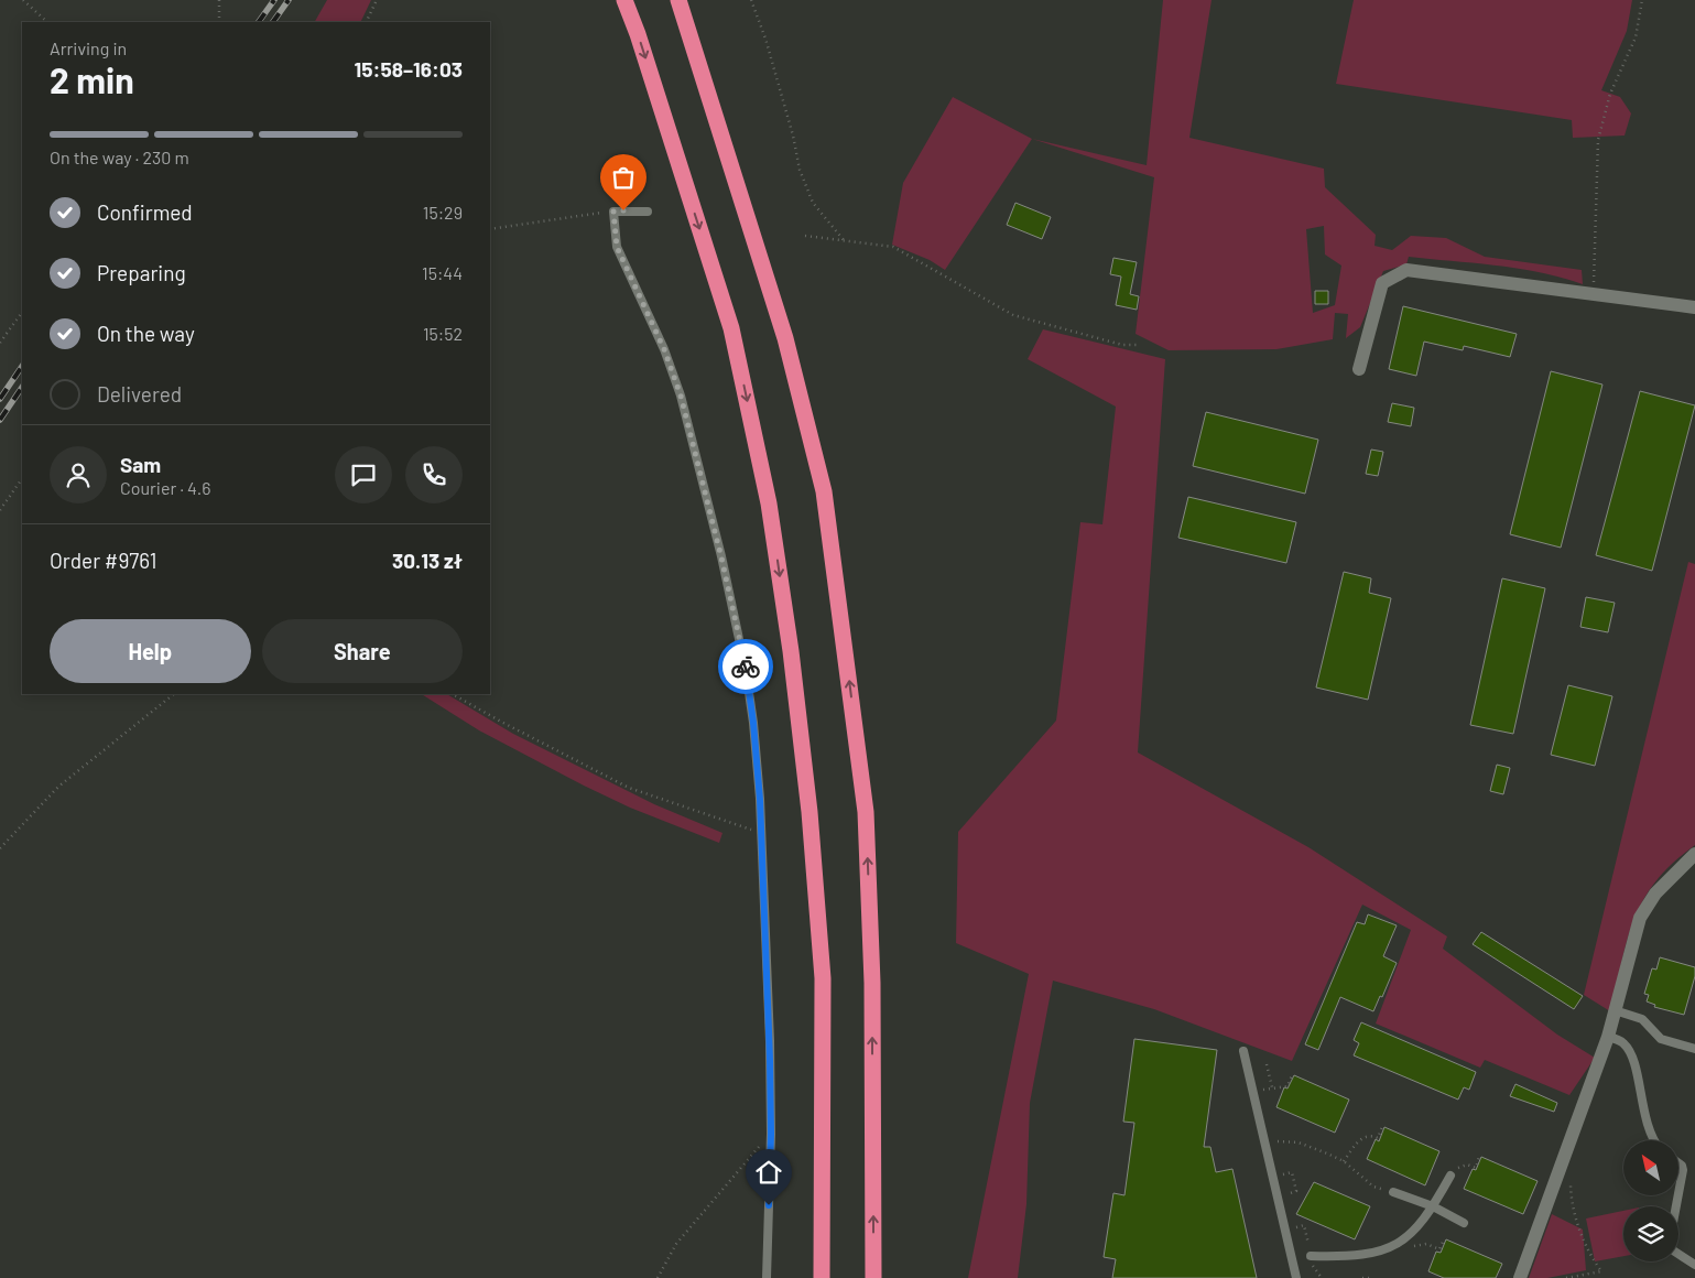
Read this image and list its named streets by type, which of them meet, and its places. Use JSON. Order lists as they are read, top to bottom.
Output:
{
  "north": "top left",
  "page": {
    "heading": ["2 min", "Arriving in", "15:58–16:03"],
    "panel": [
      "Sam",
      "Courier · 4.6",
      "Order #9761",
      "30.13 zł"
    ],
    "bar": "On the way · 230 m",
    "list": [
      ["Confirmed", "15:29"],
      ["Preparing", "15:44"],
      ["On the way", "15:52"],
      "Delivered"
    ],
    "buttons": ["Help", "Share"]
  }
}
